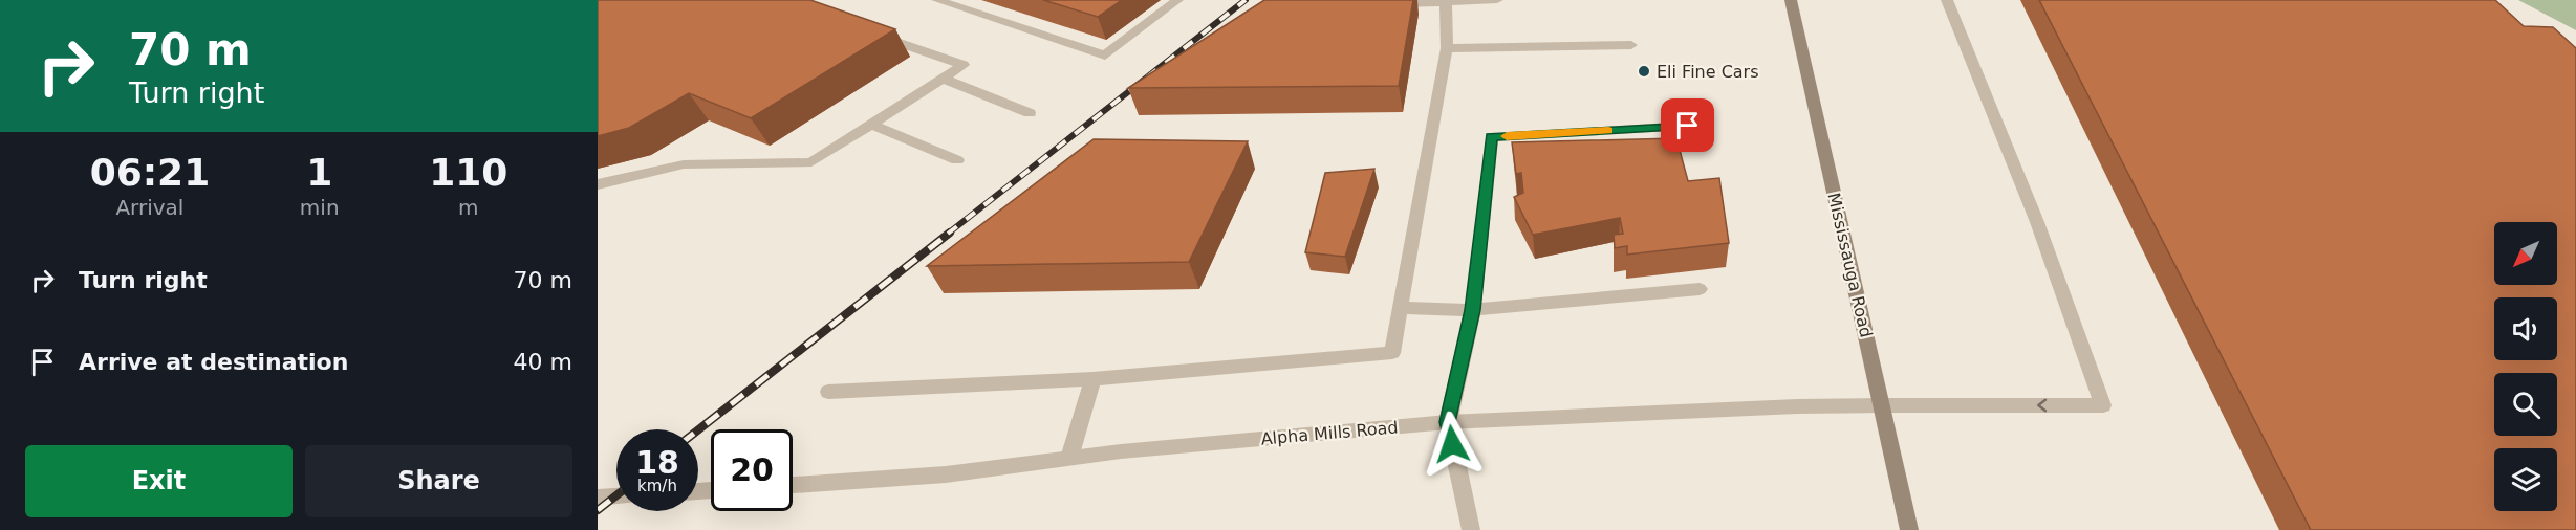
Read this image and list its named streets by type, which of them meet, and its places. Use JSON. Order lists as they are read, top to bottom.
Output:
{
  "streets": {
    "main road": ["Mississauga Road"],
    "street": ["Alpha Mills Road"]
  },
  "crossings": [
    ["Mississauga Road", "Alpha Mills Road"]
  ],
  "places": ["Eli Fine Cars"],
  "north": "bottom left",
  "page": {
    "turn": ["70 m", "Turn right"],
    "eta": [
      "06:21",
      "Arrival",
      "1",
      "min",
      "110",
      "m"
    ],
    "list": [
      {
        "name": "Turn right",
        "value": "70 m"
      },
      {
        "name": "Arrive at destination",
        "value": "40 m"
      }
    ],
    "speed": "18 km/h",
    "limit": "20",
    "buttons": ["Exit", "Share"]
  }
}
